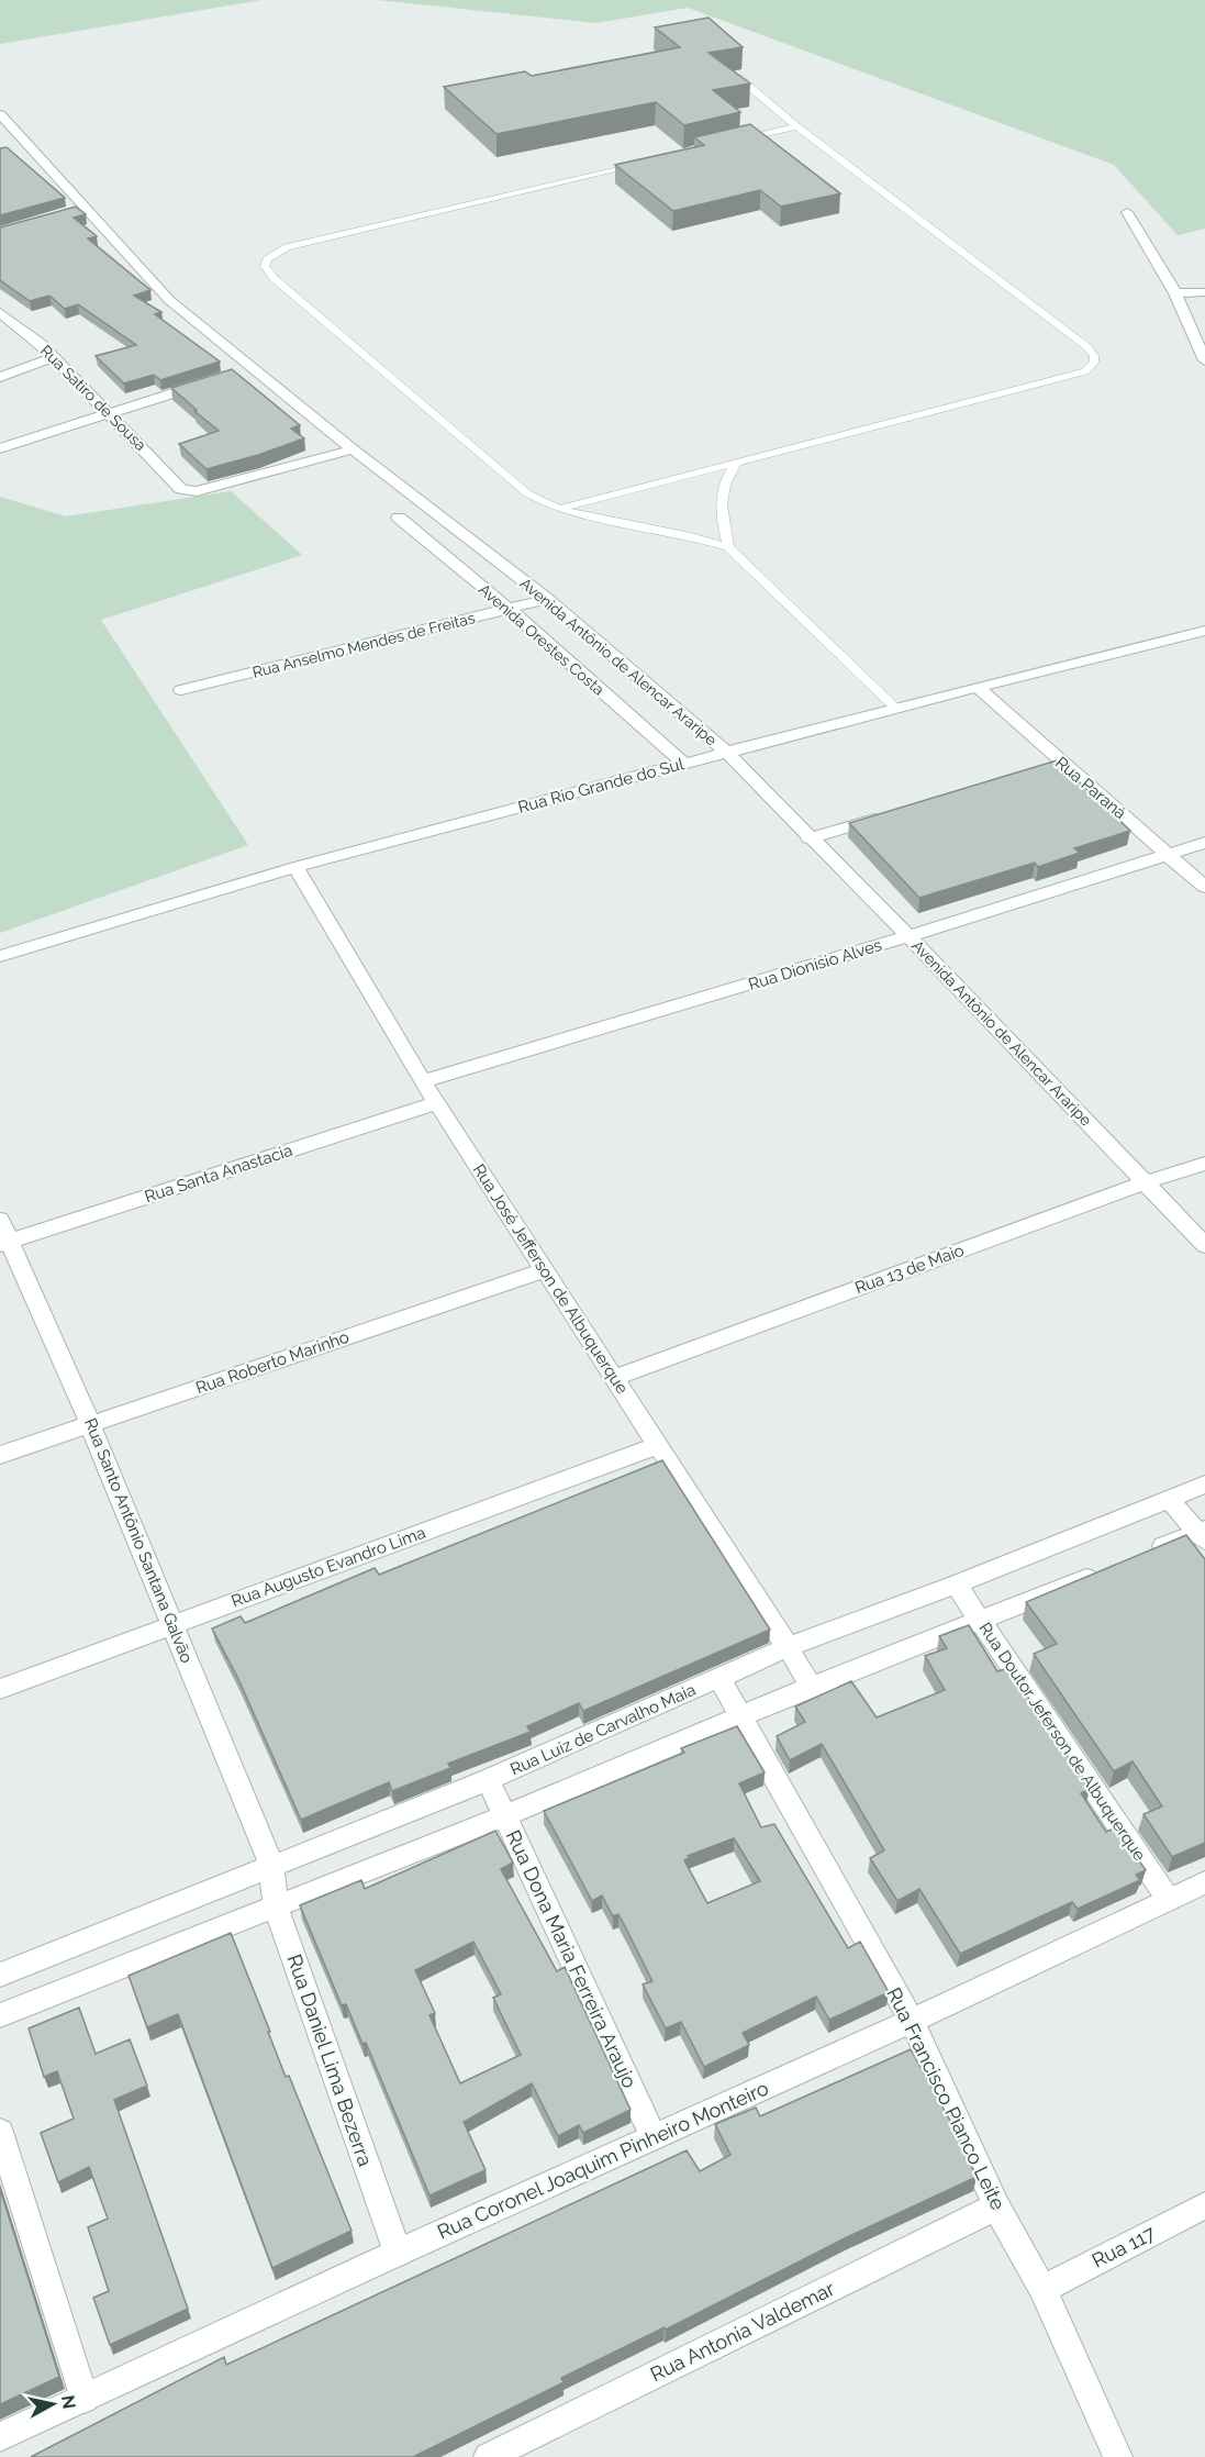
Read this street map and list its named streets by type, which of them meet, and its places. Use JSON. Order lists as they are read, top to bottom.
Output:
{
  "streets": {
    "street": [
      "Rua Satiro de Sousa",
      "Avenida Orestes Costa",
      "Rua Anselmo Mendes de Freitas",
      "Avenida Antônio de Alencar Araripe",
      "Rua Rio Grande do Sul",
      "Rua Paraná",
      "Rua Dionísio Alves",
      "Rua Santa Anastacia",
      "Rua 13 de Maio",
      "Rua José Jefferson de Albuquerque",
      "Rua Roberto Marinho",
      "Rua Santo Antônio Santana Galvão",
      "Rua Augusto Evandro Lima",
      "Rua Luiz de Carvalho Maia",
      "Rua Doutor Jeferson de Albuquerque",
      "Rua Dona Maria Ferreira Araujo",
      "Rua Daniel Lima Bezerra",
      "Rua Francisco Pianco Leite",
      "Rua Coronel Joaquim Pinheiro Monteiro",
      "Rua 117",
      "Rua Antonia Valdemar"
    ]
  },
  "crossings": [
    ["Rua Satiro de Sousa", "Avenida Antônio de Alencar Araripe"],
    ["Avenida Orestes Costa", "Rua Anselmo Mendes de Freitas"],
    ["Avenida Orestes Costa", "Rua Rio Grande do Sul"],
    ["Rua Anselmo Mendes de Freitas", "Avenida Antônio de Alencar Araripe"],
    ["Avenida Antônio de Alencar Araripe", "Rua Rio Grande do Sul"],
    ["Avenida Antônio de Alencar Araripe", "Rua Dionísio Alves"],
    ["Avenida Antônio de Alencar Araripe", "Rua 13 de Maio"],
    ["Rua Rio Grande do Sul", "Rua Paraná"],
    ["Rua Rio Grande do Sul", "Rua José Jefferson de Albuquerque"],
    ["Rua Paraná", "Rua Dionísio Alves"],
    ["Rua Dionísio Alves", "Rua José Jefferson de Albuquerque"],
    ["Rua Santa Anastacia", "Rua José Jefferson de Albuquerque"],
    ["Rua Santa Anastacia", "Rua Santo Antônio Santana Galvão"],
    ["Rua 13 de Maio", "Rua José Jefferson de Albuquerque"],
    ["Rua José Jefferson de Albuquerque", "Rua Roberto Marinho"],
    ["Rua José Jefferson de Albuquerque", "Rua Augusto Evandro Lima"],
    ["Rua José Jefferson de Albuquerque", "Rua Luiz de Carvalho Maia"],
    ["Rua Roberto Marinho", "Rua Santo Antônio Santana Galvão"],
    ["Rua Santo Antônio Santana Galvão", "Rua Augusto Evandro Lima"],
    ["Rua Santo Antônio Santana Galvão", "Rua Luiz de Carvalho Maia"],
    ["Rua Santo Antônio Santana Galvão", "Rua Daniel Lima Bezerra"],
    ["Rua Luiz de Carvalho Maia", "Rua Doutor Jeferson de Albuquerque"],
    ["Rua Luiz de Carvalho Maia", "Rua Dona Maria Ferreira Araujo"],
    ["Rua Luiz de Carvalho Maia", "Rua Daniel Lima Bezerra"],
    ["Rua Luiz de Carvalho Maia", "Rua Francisco Pianco Leite"],
    ["Rua Doutor Jeferson de Albuquerque", "Rua Coronel Joaquim Pinheiro Monteiro"],
    ["Rua Dona Maria Ferreira Araujo", "Rua Coronel Joaquim Pinheiro Monteiro"],
    ["Rua Daniel Lima Bezerra", "Rua Coronel Joaquim Pinheiro Monteiro"],
    ["Rua Francisco Pianco Leite", "Rua Coronel Joaquim Pinheiro Monteiro"],
    ["Rua Francisco Pianco Leite", "Rua 117"],
    ["Rua Francisco Pianco Leite", "Rua Antonia Valdemar"]
  ],
  "north": "right"
}
